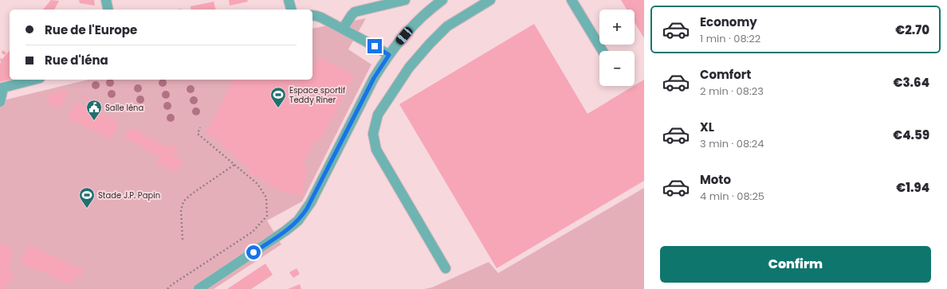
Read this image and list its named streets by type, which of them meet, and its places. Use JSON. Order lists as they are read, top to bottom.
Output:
{
  "places": {
    "sports": ["Espace sportif Teddy Riner", "Stade J.P. Papin"],
    "public building": ["Salle Iéna"]
  },
  "page": {
    "list": [
      {
        "name": "Economy",
        "note": "1 min · 08:22",
        "value": "€2.70"
      },
      {
        "name": "Comfort",
        "note": "2 min · 08:23",
        "value": "€3.64"
      },
      {
        "name": "XL",
        "note": "3 min · 08:24",
        "value": "€4.59"
      },
      {
        "name": "Moto",
        "note": "4 min · 08:25",
        "value": "€1.94"
      }
    ],
    "map_buttons": ["+", "−"],
    "banner": ["Rue de l'Europe", "Rue d'Iéna"],
    "buttons": "Confirm"
  }
}
